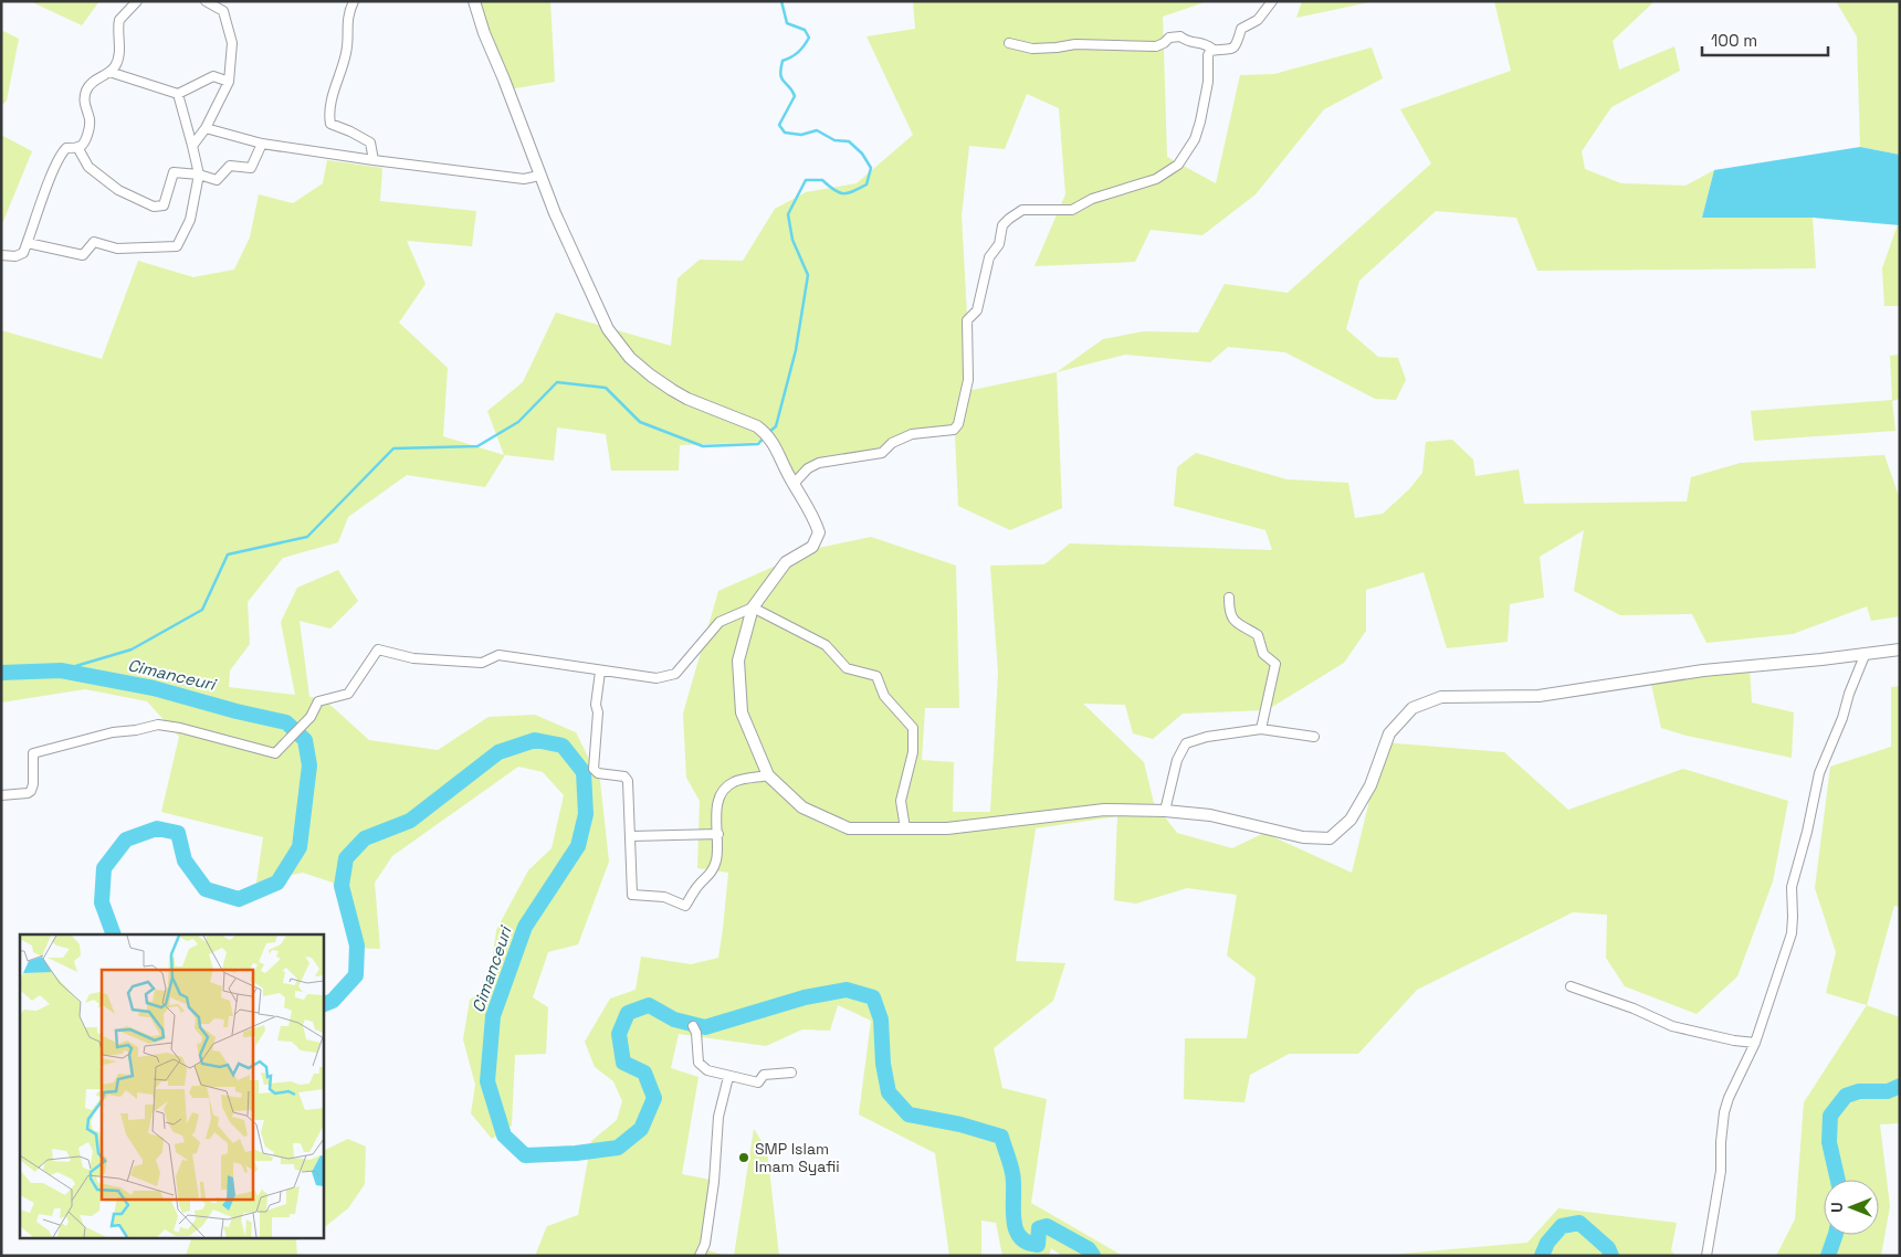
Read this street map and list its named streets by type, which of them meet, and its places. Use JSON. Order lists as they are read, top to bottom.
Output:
{
  "water": ["Cimanceuri"],
  "places": ["SMP Islam Imam Syafii"],
  "scale_bar": "100 m",
  "north": "left"
}
